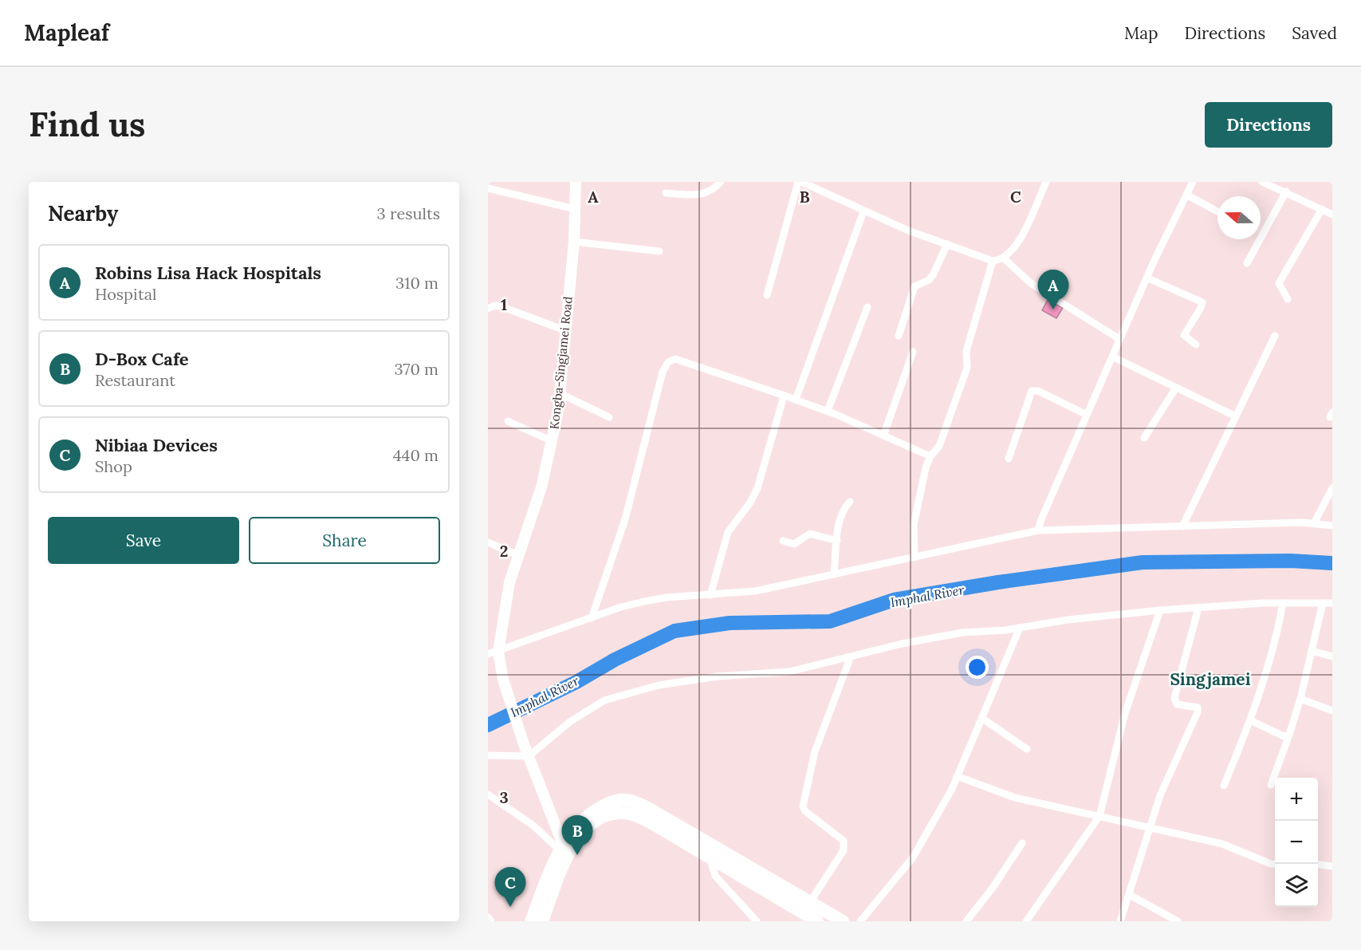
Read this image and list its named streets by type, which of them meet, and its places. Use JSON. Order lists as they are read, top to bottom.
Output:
{
  "streets": {
    "street": ["Kongba-Singjamei Road"]
  },
  "districts": ["Singjamei"],
  "water": ["Imphal River"],
  "north": "left",
  "page": {
    "header": "Mapleaf",
    "nav": ["Map", "Directions", "Saved"],
    "buttons": [
      "Directions",
      ["Save", "Share"]
    ],
    "title": "Find us",
    "heading": ["Nearby", "3 results"],
    "list": [
      {
        "mark": "A",
        "name": "Robins Lisa Hack Hospitals",
        "note": "Hospital",
        "value": "310 m"
      },
      {
        "mark": "B",
        "name": "D-Box Cafe",
        "note": "Restaurant",
        "value": "370 m"
      },
      {
        "mark": "C",
        "name": "Nibiaa Devices",
        "note": "Shop",
        "value": "440 m"
      }
    ],
    "pins": ["A", "B", "C"],
    "map_buttons": ["+", "−"]
  },
  "grid": {
    "columns": ["A", "B", "C"],
    "rows": ["1", "2", "3"]
  }
}
